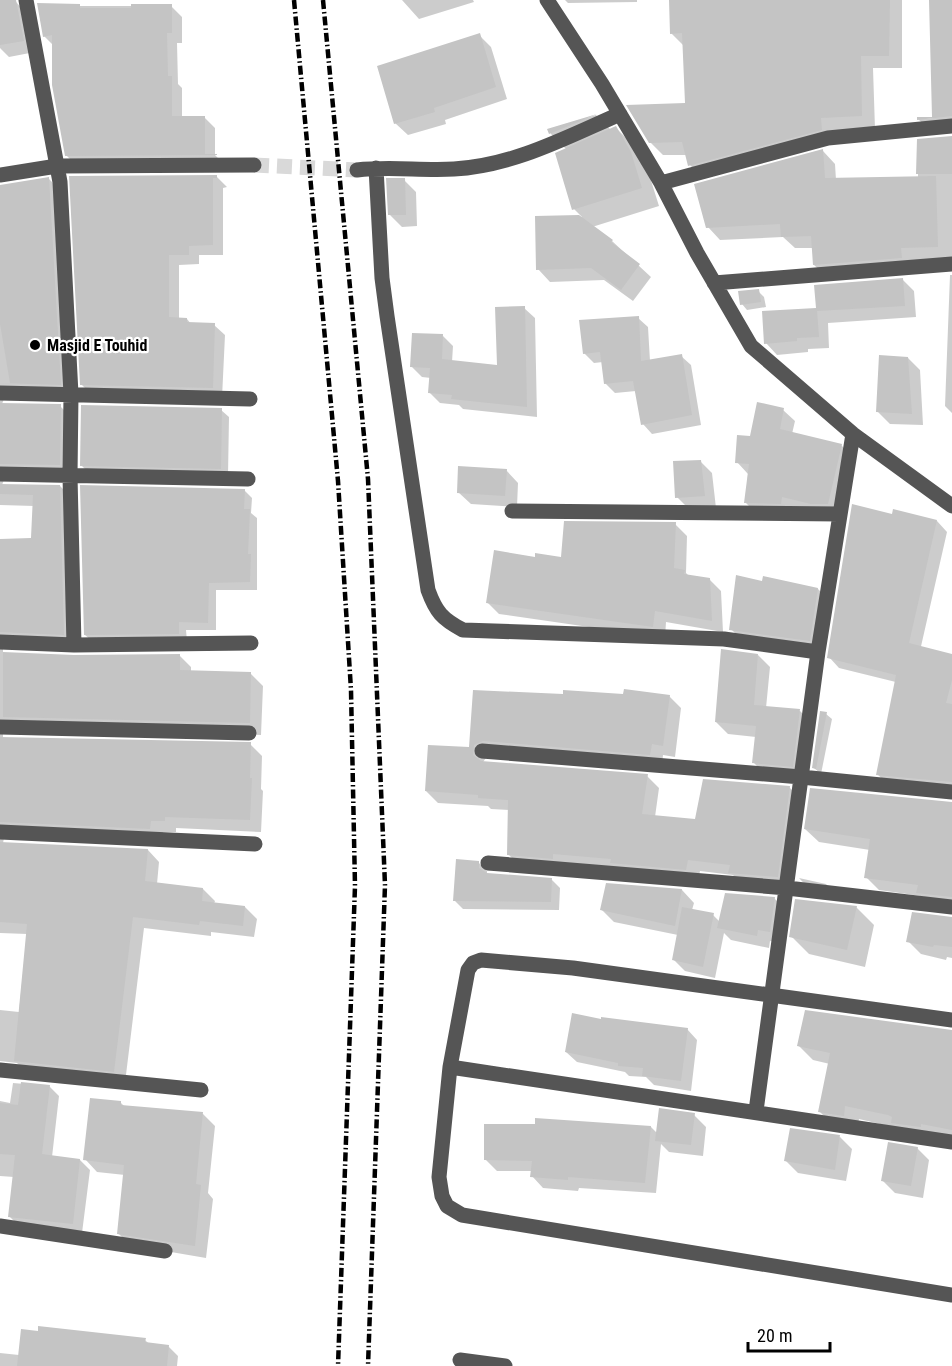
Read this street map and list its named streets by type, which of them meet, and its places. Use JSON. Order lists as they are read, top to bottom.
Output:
{
  "places": ["Masjid E Touhid"],
  "scale_bar": "20 m"
}
